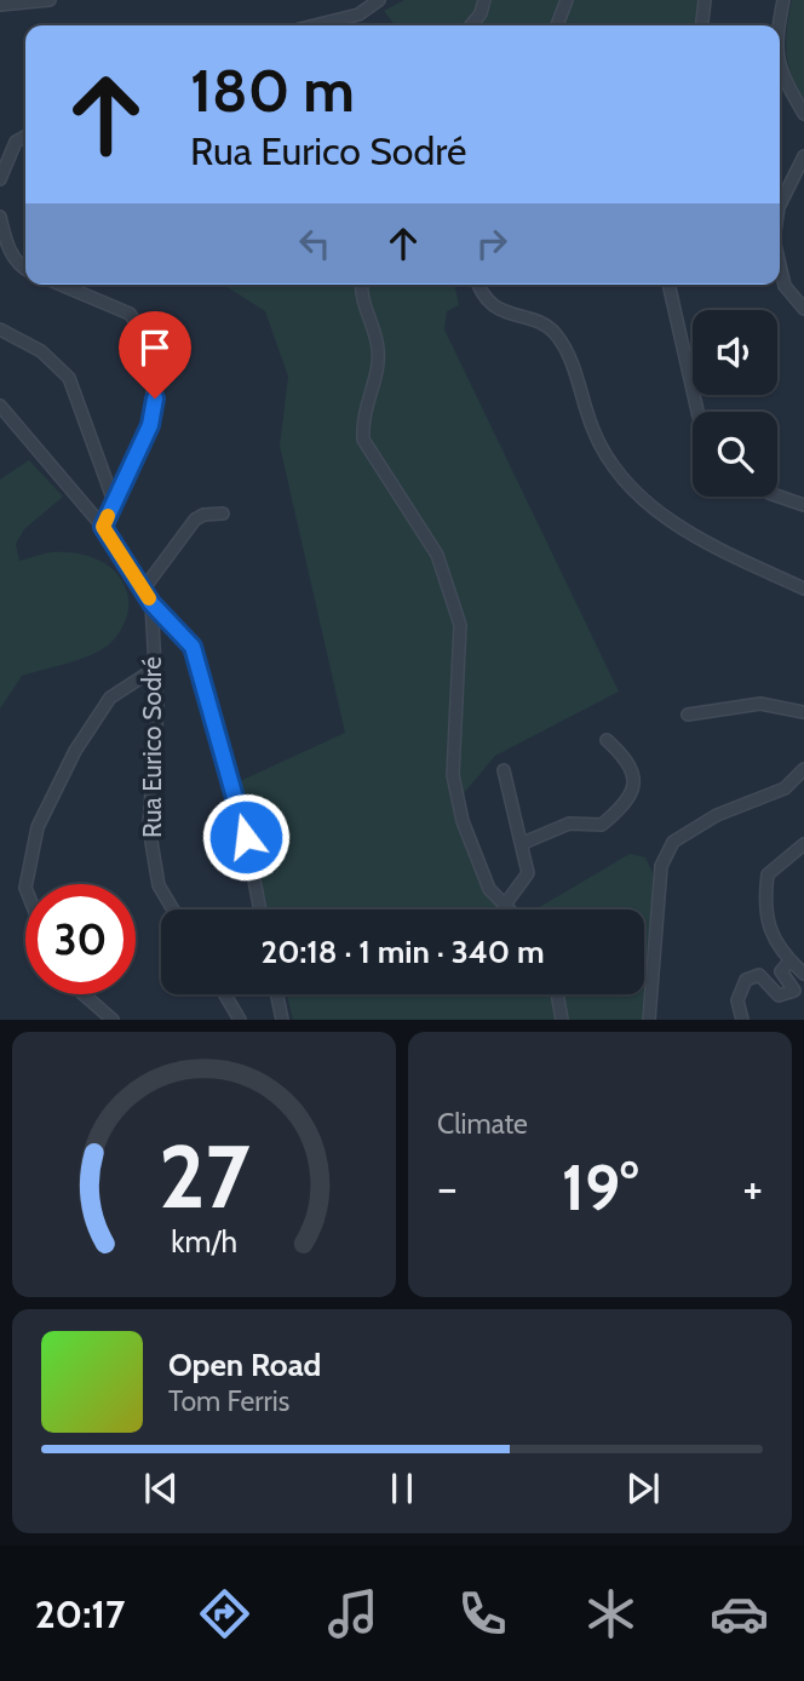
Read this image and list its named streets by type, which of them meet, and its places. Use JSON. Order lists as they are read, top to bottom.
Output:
{
  "streets": {
    "street": ["Rua Eurico Sodré"]
  },
  "page": {
    "turn": ["180 m", "Rua Eurico Sodré"],
    "limit": "30",
    "trip": "20:18 · 1 min · 340 m",
    "tile": "Climate",
    "heat": ["−", "19°", "+"],
    "song": ["Open Road", "Tom Ferris"],
    "tabs": "20:17",
    "gauge": ["27", "km/h"]
  }
}
